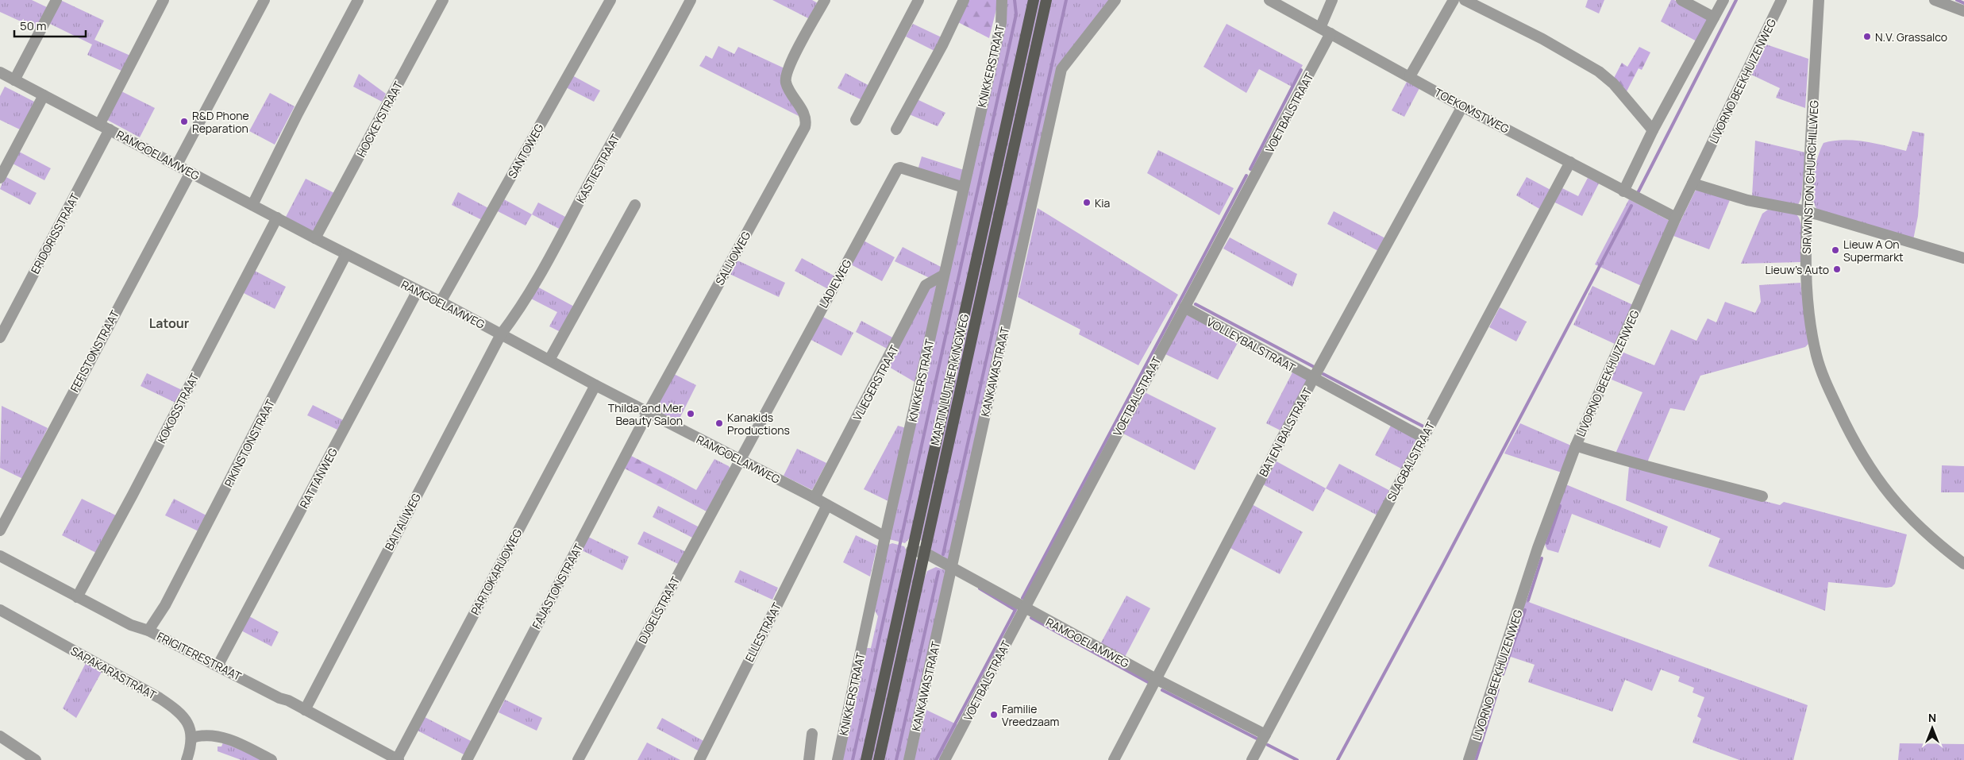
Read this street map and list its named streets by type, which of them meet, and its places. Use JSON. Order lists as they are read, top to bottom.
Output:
{
  "streets": {
    "main road": ["MARTIN LUTHER KINGWEG"],
    "street": [
      "KNIKKERSTRAAT",
      "LIVORNO BEEKHUIZENWEG",
      "TOEKOMSTWEG",
      "VOETBALSTRAAT",
      "HOCKEYSTRAAT",
      "SANTOWEG",
      "RAMGOELAMWEG",
      "KASTIESTRAAT",
      "SIR WINSTON CHURCHILLWEG",
      "ERIDORISSTRAAT",
      "SALIJOWEG",
      "LADIEWEG",
      "VOLLEYBALSTRAAT",
      "FEFISTONSTRAAT",
      "KANKAWASTRAAT",
      "VLIEGERSTRAAT",
      "KOKOSSTRAAT",
      "BAT EN BALSTRAAT",
      "PIKINSTONSTRAAT",
      "SLAGBALSTRAAT",
      "RATTANWEG",
      "BAITALIWEG",
      "PARTOKARIJOWEG",
      "FAJASTONSTRAAT",
      "DJOELSTRAAT",
      "ELLESTRAAT",
      "FRIGITERESTRAAT",
      "SAPAKARASTRAAT"
    ]
  },
  "crossings": [
    ["KNIKKERSTRAAT", "RAMGOELAMWEG"],
    ["KNIKKERSTRAAT", "LADIEWEG"],
    ["KNIKKERSTRAAT", "VLIEGERSTRAAT"],
    ["LIVORNO BEEKHUIZENWEG", "TOEKOMSTWEG"],
    ["TOEKOMSTWEG", "VOETBALSTRAAT"],
    ["TOEKOMSTWEG", "BAT EN BALSTRAAT"],
    ["TOEKOMSTWEG", "SLAGBALSTRAAT"],
    ["VOETBALSTRAAT", "RAMGOELAMWEG"],
    ["VOETBALSTRAAT", "VOLLEYBALSTRAAT"],
    ["HOCKEYSTRAAT", "RAMGOELAMWEG"],
    ["SANTOWEG", "RAMGOELAMWEG"],
    ["RAMGOELAMWEG", "KASTIESTRAAT"],
    ["RAMGOELAMWEG", "ERIDORISSTRAAT"],
    ["RAMGOELAMWEG", "SALIJOWEG"],
    ["RAMGOELAMWEG", "LADIEWEG"],
    ["RAMGOELAMWEG", "FEFISTONSTRAAT"],
    ["RAMGOELAMWEG", "KANKAWASTRAAT"],
    ["RAMGOELAMWEG", "MARTIN LUTHER KINGWEG"],
    ["RAMGOELAMWEG", "VLIEGERSTRAAT"],
    ["RAMGOELAMWEG", "KOKOSSTRAAT"],
    ["RAMGOELAMWEG", "BAT EN BALSTRAAT"],
    ["RAMGOELAMWEG", "PIKINSTONSTRAAT"],
    ["RAMGOELAMWEG", "SLAGBALSTRAAT"],
    ["RAMGOELAMWEG", "RATTANWEG"],
    ["RAMGOELAMWEG", "BAITALIWEG"],
    ["RAMGOELAMWEG", "PARTOKARIJOWEG"],
    ["RAMGOELAMWEG", "FAJASTONSTRAAT"],
    ["RAMGOELAMWEG", "DJOELSTRAAT"],
    ["RAMGOELAMWEG", "ELLESTRAAT"],
    ["KASTIESTRAAT", "BAITALIWEG"],
    ["SALIJOWEG", "FAJASTONSTRAAT"],
    ["LADIEWEG", "DJOELSTRAAT"],
    ["VOLLEYBALSTRAAT", "BAT EN BALSTRAAT"],
    ["VOLLEYBALSTRAAT", "SLAGBALSTRAAT"],
    ["KOKOSSTRAAT", "FRIGITERESTRAAT"],
    ["PIKINSTONSTRAAT", "FRIGITERESTRAAT"],
    ["RATTANWEG", "FRIGITERESTRAAT"],
    ["BAITALIWEG", "FRIGITERESTRAAT"],
    ["PARTOKARIJOWEG", "FRIGITERESTRAAT"]
  ],
  "districts": ["Latour"],
  "places": [
    "N.V. Grassalco",
    "R&D Phone Reparation",
    "Kia",
    "Lieuw A On Supermarkt",
    "Lieuw's Auto",
    "Thilda and Mer Beauty Salon",
    "Kanakids Productions",
    "Familie Vreedzaam"
  ],
  "scale_bar": "50 m",
  "north": "top"
}
